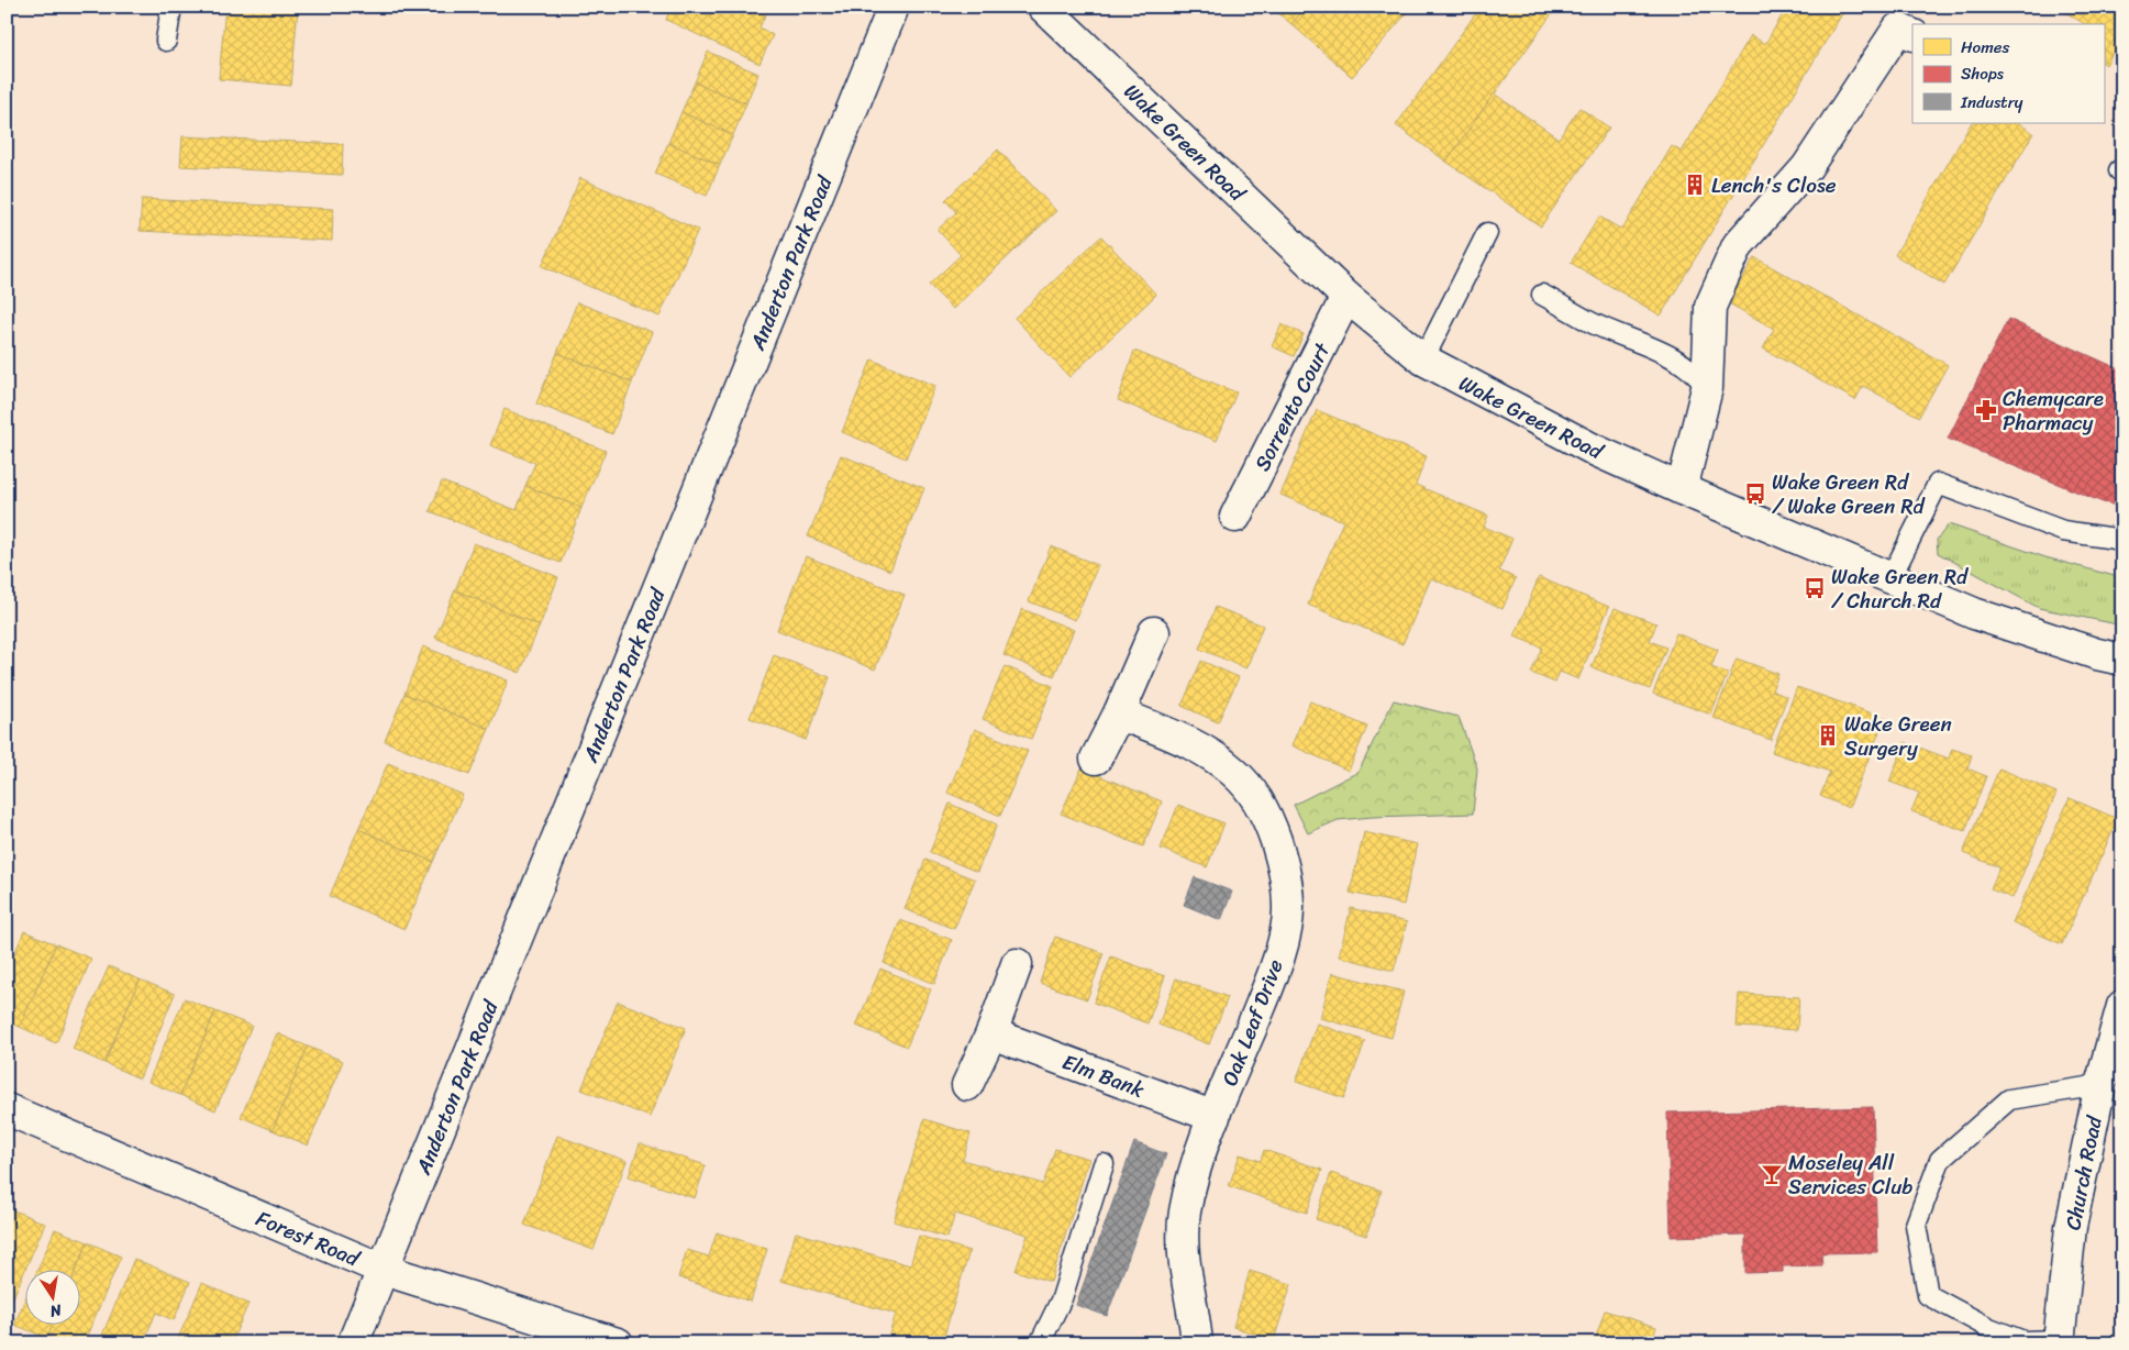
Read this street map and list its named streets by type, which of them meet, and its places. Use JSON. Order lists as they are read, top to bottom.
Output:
{
  "streets": {
    "street": [
      "Wake Green Road",
      "Anderton Park Road",
      "Sorrento Court",
      "Oak Leaf Drive",
      "Elm Bank",
      "Church Road",
      "Forest Road"
    ]
  },
  "crossings": [
    ["Wake Green Road", "Sorrento Court"],
    ["Anderton Park Road", "Forest Road"],
    ["Oak Leaf Drive", "Elm Bank"]
  ],
  "places": {
    "building": ["Lench's Close", "Wake Green Surgery"],
    "pharmacy": ["Chemycare Pharmacy"],
    "bus stop": ["Wake Green Rd / Wake Green Rd", "Wake Green Rd / Church Rd"],
    "bar": ["Moseley All Services Club"]
  },
  "legend": ["Homes", "Shops", "Industry"],
  "north": "bottom"
}
